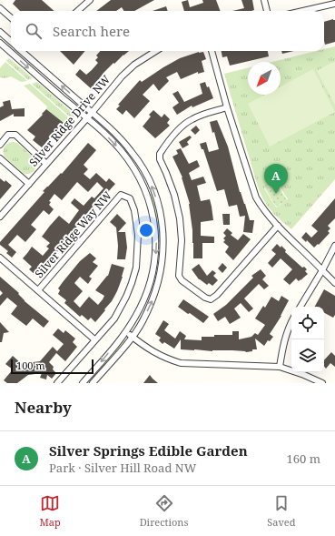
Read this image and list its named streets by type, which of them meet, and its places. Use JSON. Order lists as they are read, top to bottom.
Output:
{
  "streets": {
    "street": ["Silver Ridge Drive NW", "Silver Ridge Way NW"]
  },
  "scale_bar": "100 m",
  "north": "bottom left",
  "page": {
    "search": "Search here",
    "pins": "A",
    "scale": "100 m",
    "heading": "Nearby",
    "list": [
      {
        "mark": "A",
        "name": "Silver Springs Edible Garden",
        "note": "Park · Silver Hill Road NW",
        "value": "160 m"
      }
    ],
    "nav": ["Map", "Directions", "Saved"]
  }
}
